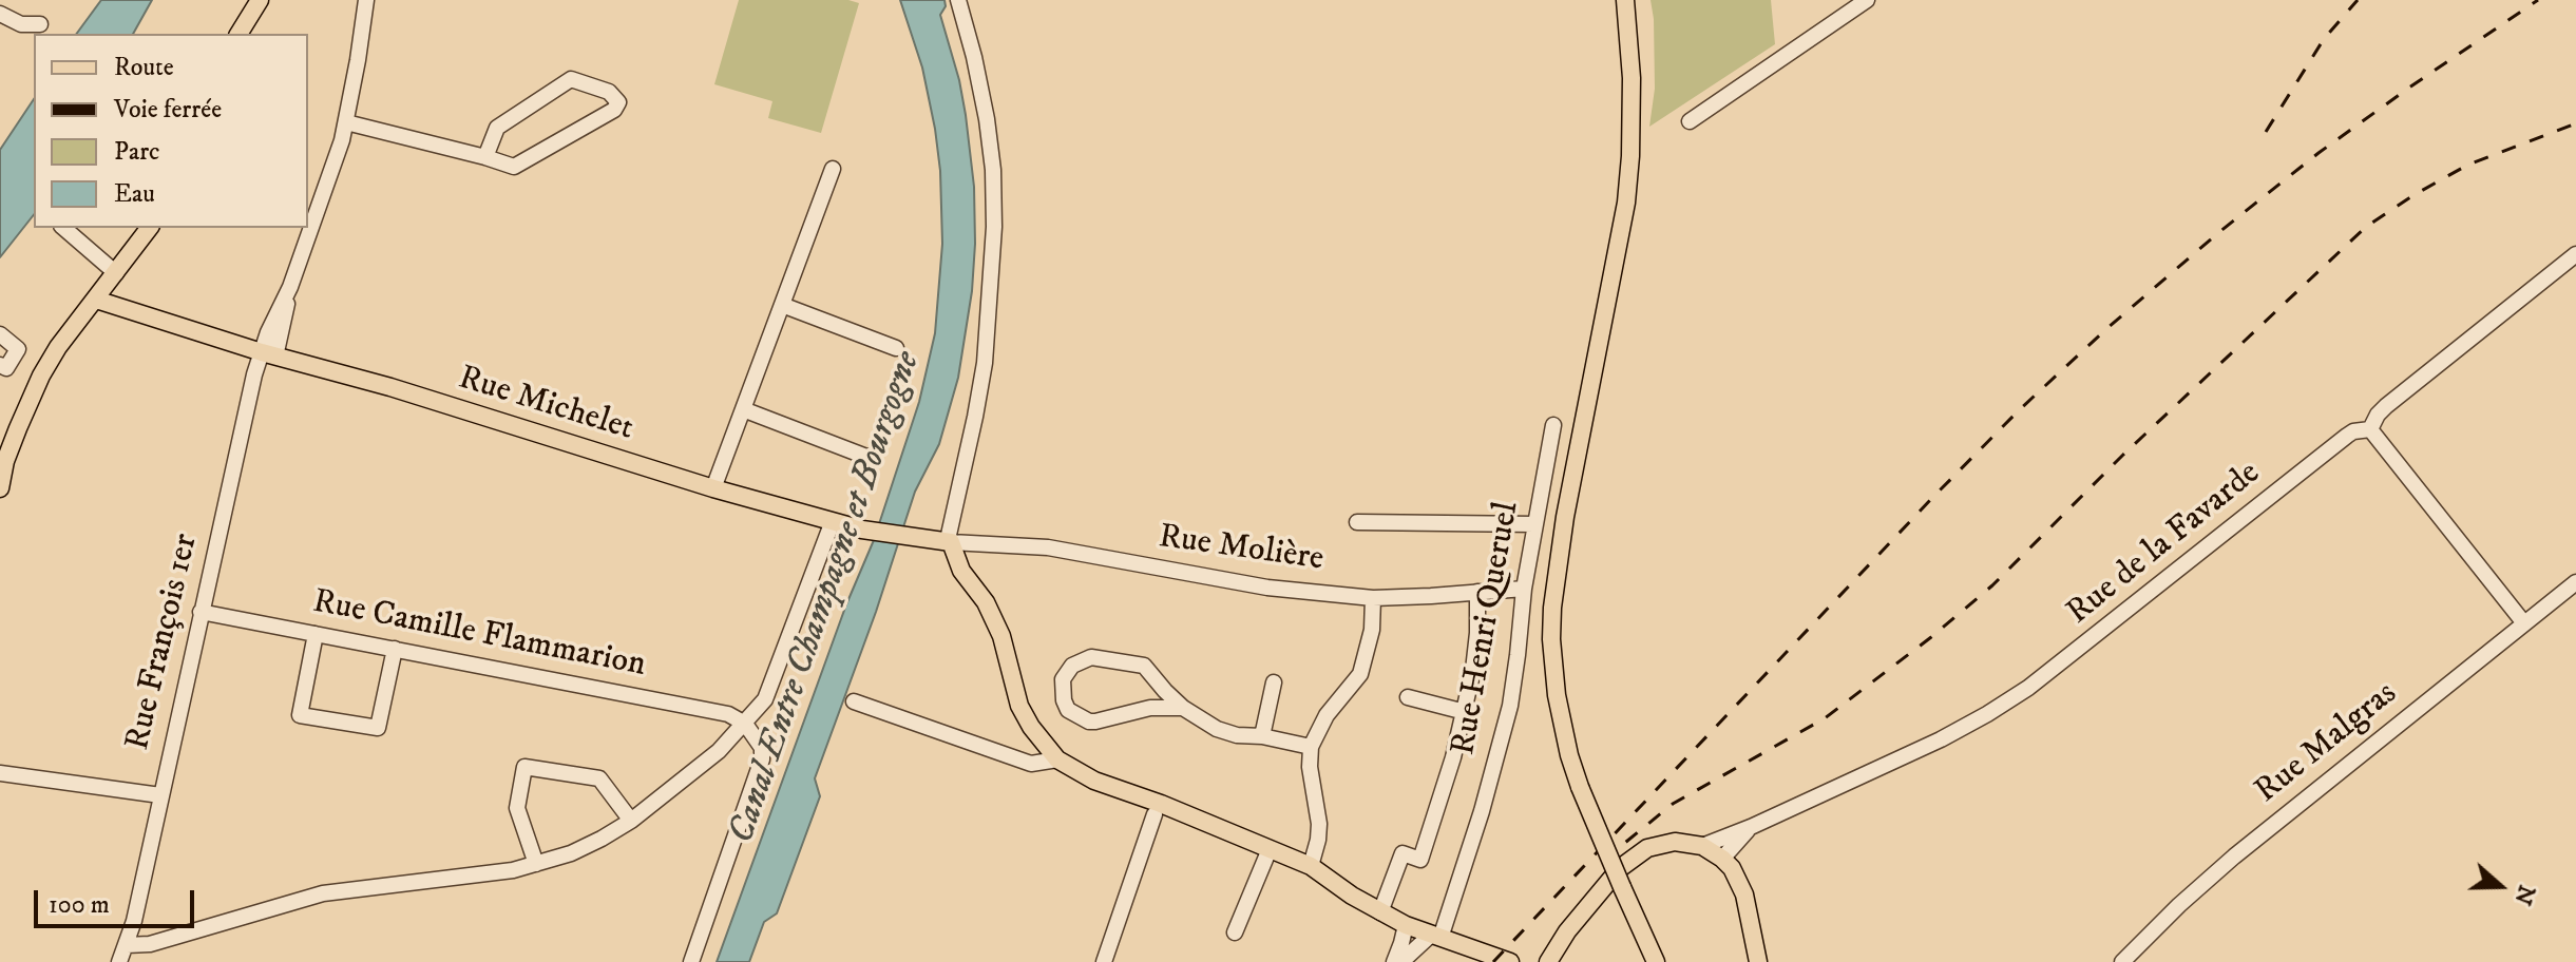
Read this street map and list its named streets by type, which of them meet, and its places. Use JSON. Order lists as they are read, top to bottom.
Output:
{
  "streets": {
    "main road": ["Rue Michelet"],
    "street": [
      "Rue de la Favarde",
      "Rue Molière",
      "Rue Henri Queruel",
      "Rue Camille Flammarion",
      "Rue François 1er",
      "Rue Malgras"
    ]
  },
  "crossings": [
    ["Rue Michelet", "Rue Molière"],
    ["Rue Michelet", "Rue François 1er"],
    ["Rue Molière", "Rue Henri Queruel"],
    ["Rue Camille Flammarion", "Rue François 1er"]
  ],
  "water": ["Canal Entre Champagne et Bourgogne"],
  "legend": [
    "Route",
    "Voie ferrée",
    "Parc",
    "Eau"
  ],
  "scale_bar": "100 m",
  "north": "right"
}
